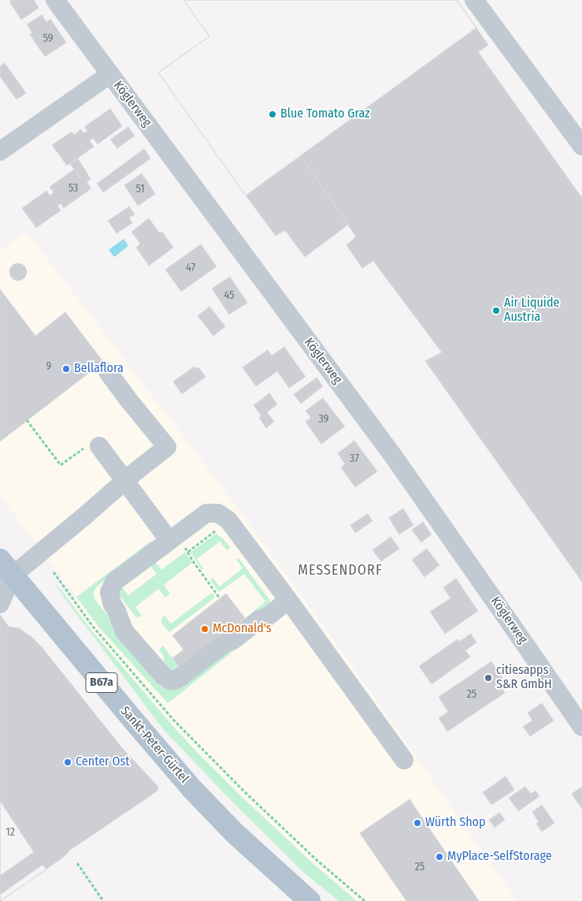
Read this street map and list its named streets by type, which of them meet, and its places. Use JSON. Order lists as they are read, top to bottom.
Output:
{
  "streets": {
    "main road": ["B67a", "Sankt-Peter-Gürtel"],
    "street": ["Köglerweg"]
  },
  "districts": ["MESSENDORF"],
  "places": [
    "Blue Tomato Graz",
    "Air Liquide Austria",
    "Bellaflora",
    "McDonald's",
    "citiesapps S&R GmbH",
    "Center Ost",
    "Würth Shop",
    "MyPlace-SelfStorage"
  ],
  "house_numbers": [
    "59",
    "53",
    "51",
    "47",
    "45",
    "9",
    "39",
    "37",
    "25",
    "12",
    "25"
  ]
}
